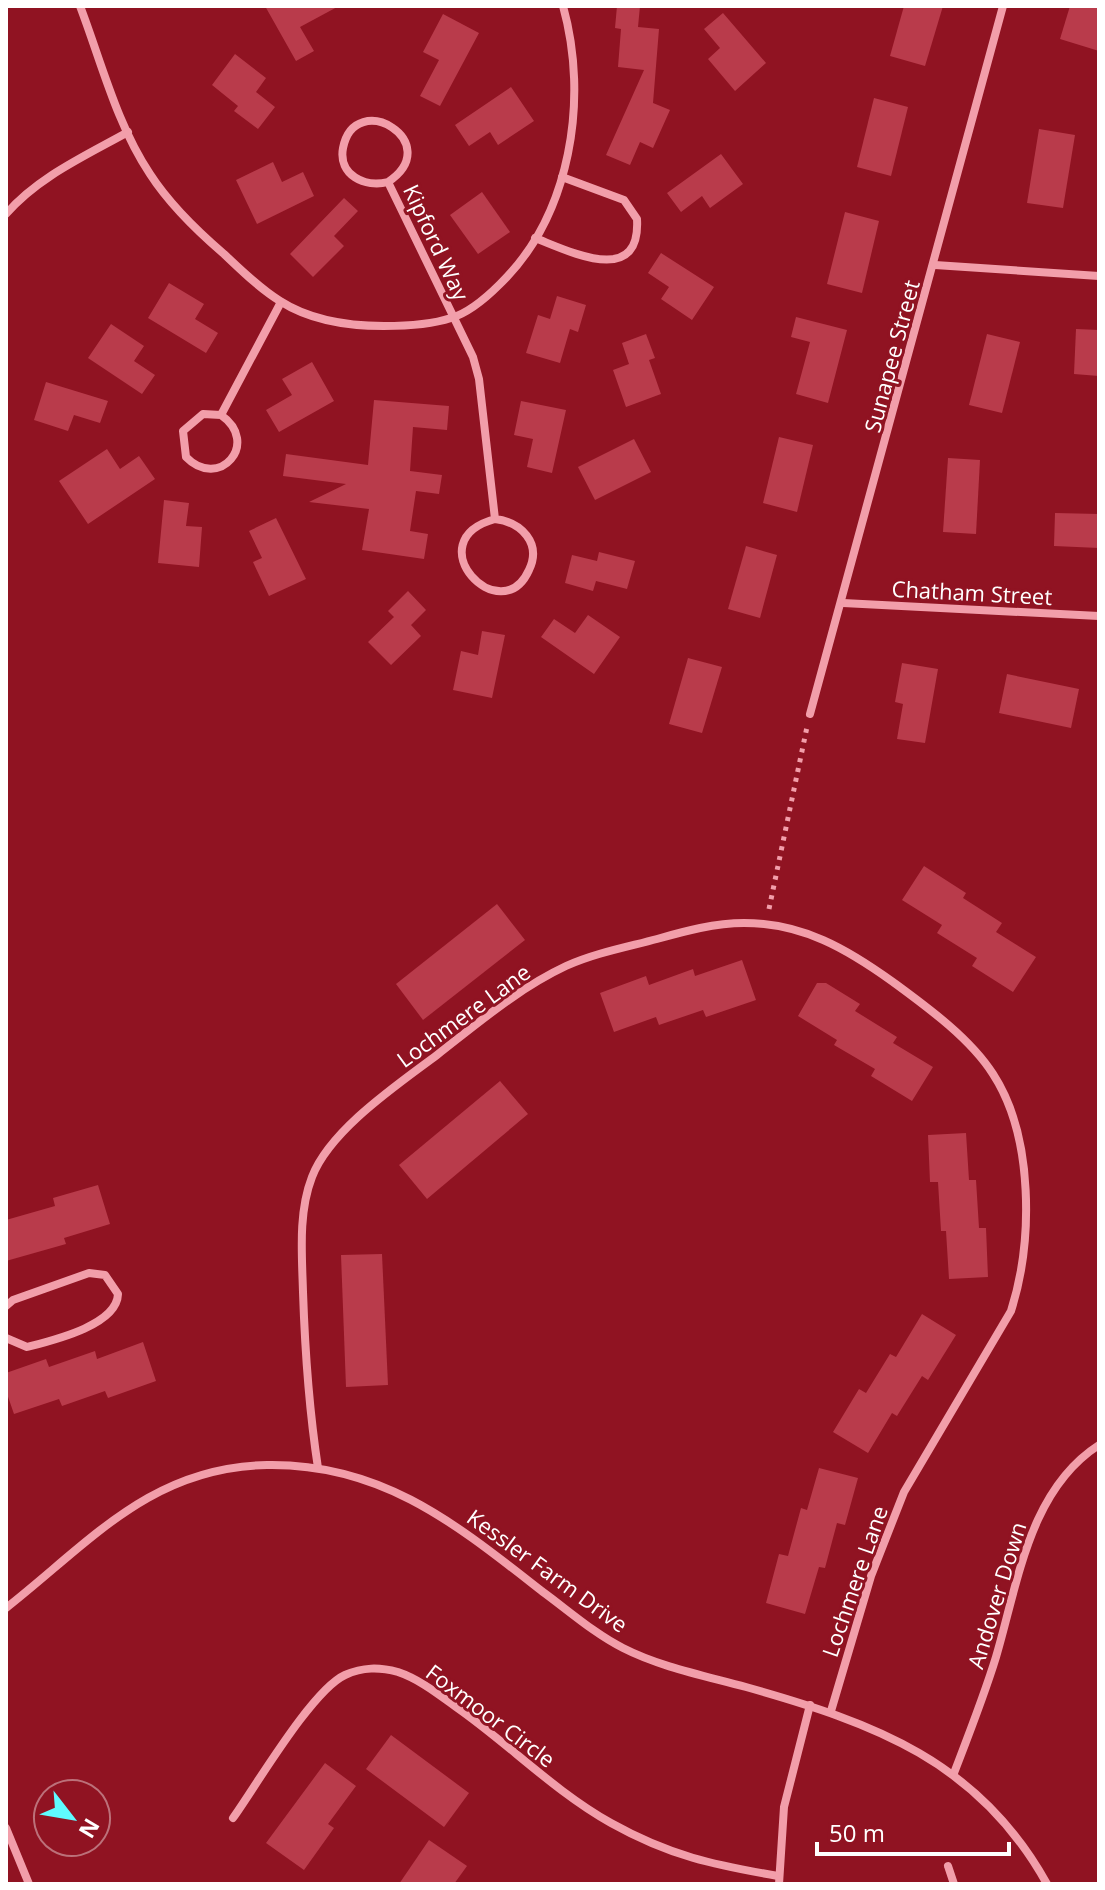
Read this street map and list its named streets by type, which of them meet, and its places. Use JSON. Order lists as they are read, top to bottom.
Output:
{
  "streets": {
    "street": [
      "Kipford Way",
      "Sunapee Street",
      "Chatham Street",
      "Lochmere Lane",
      "Kessler Farm Drive",
      "Andover Down",
      "Foxmoor Circle"
    ]
  },
  "crossings": [
    ["Sunapee Street", "Chatham Street"],
    ["Lochmere Lane", "Kessler Farm Drive"],
    ["Kessler Farm Drive", "Andover Down"]
  ],
  "scale_bar": "50 m",
  "north": "bottom right"
}
